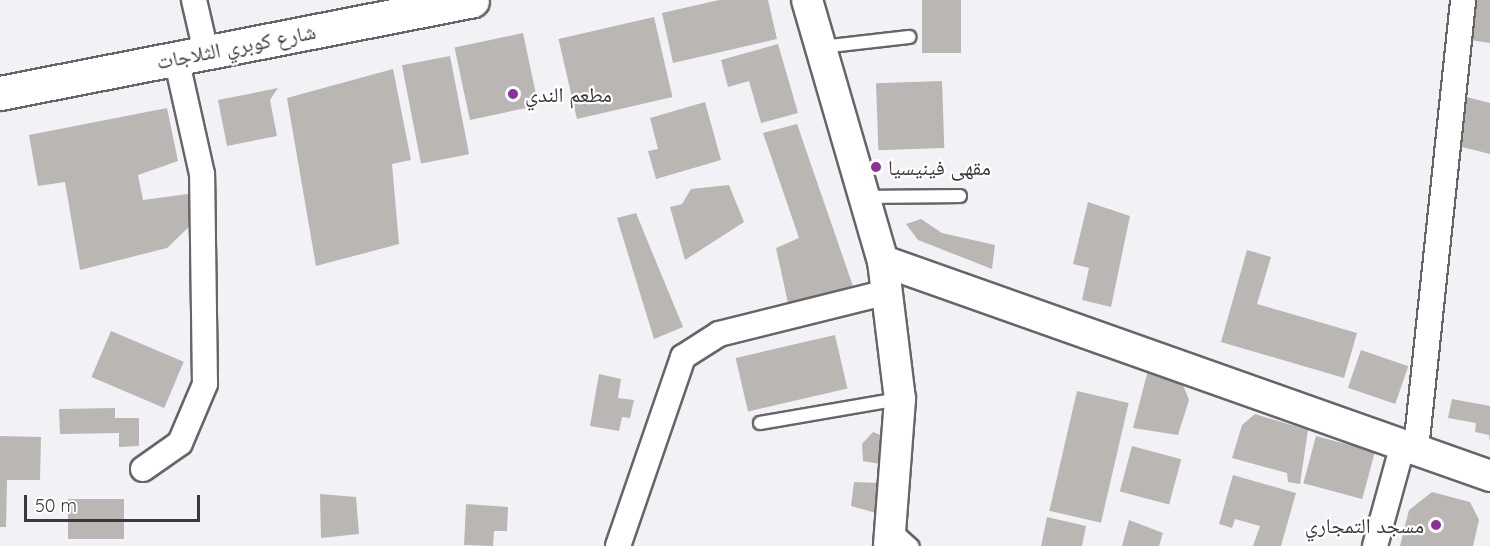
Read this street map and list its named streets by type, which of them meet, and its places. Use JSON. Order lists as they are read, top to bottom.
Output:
{
  "streets": {
    "main road": ["شارع كوبري الثلاجات"]
  },
  "places": ["مطعم الندي", "مقهى فينيسيا", "مسجد التمجاري"],
  "scale_bar": "50 m"
}
